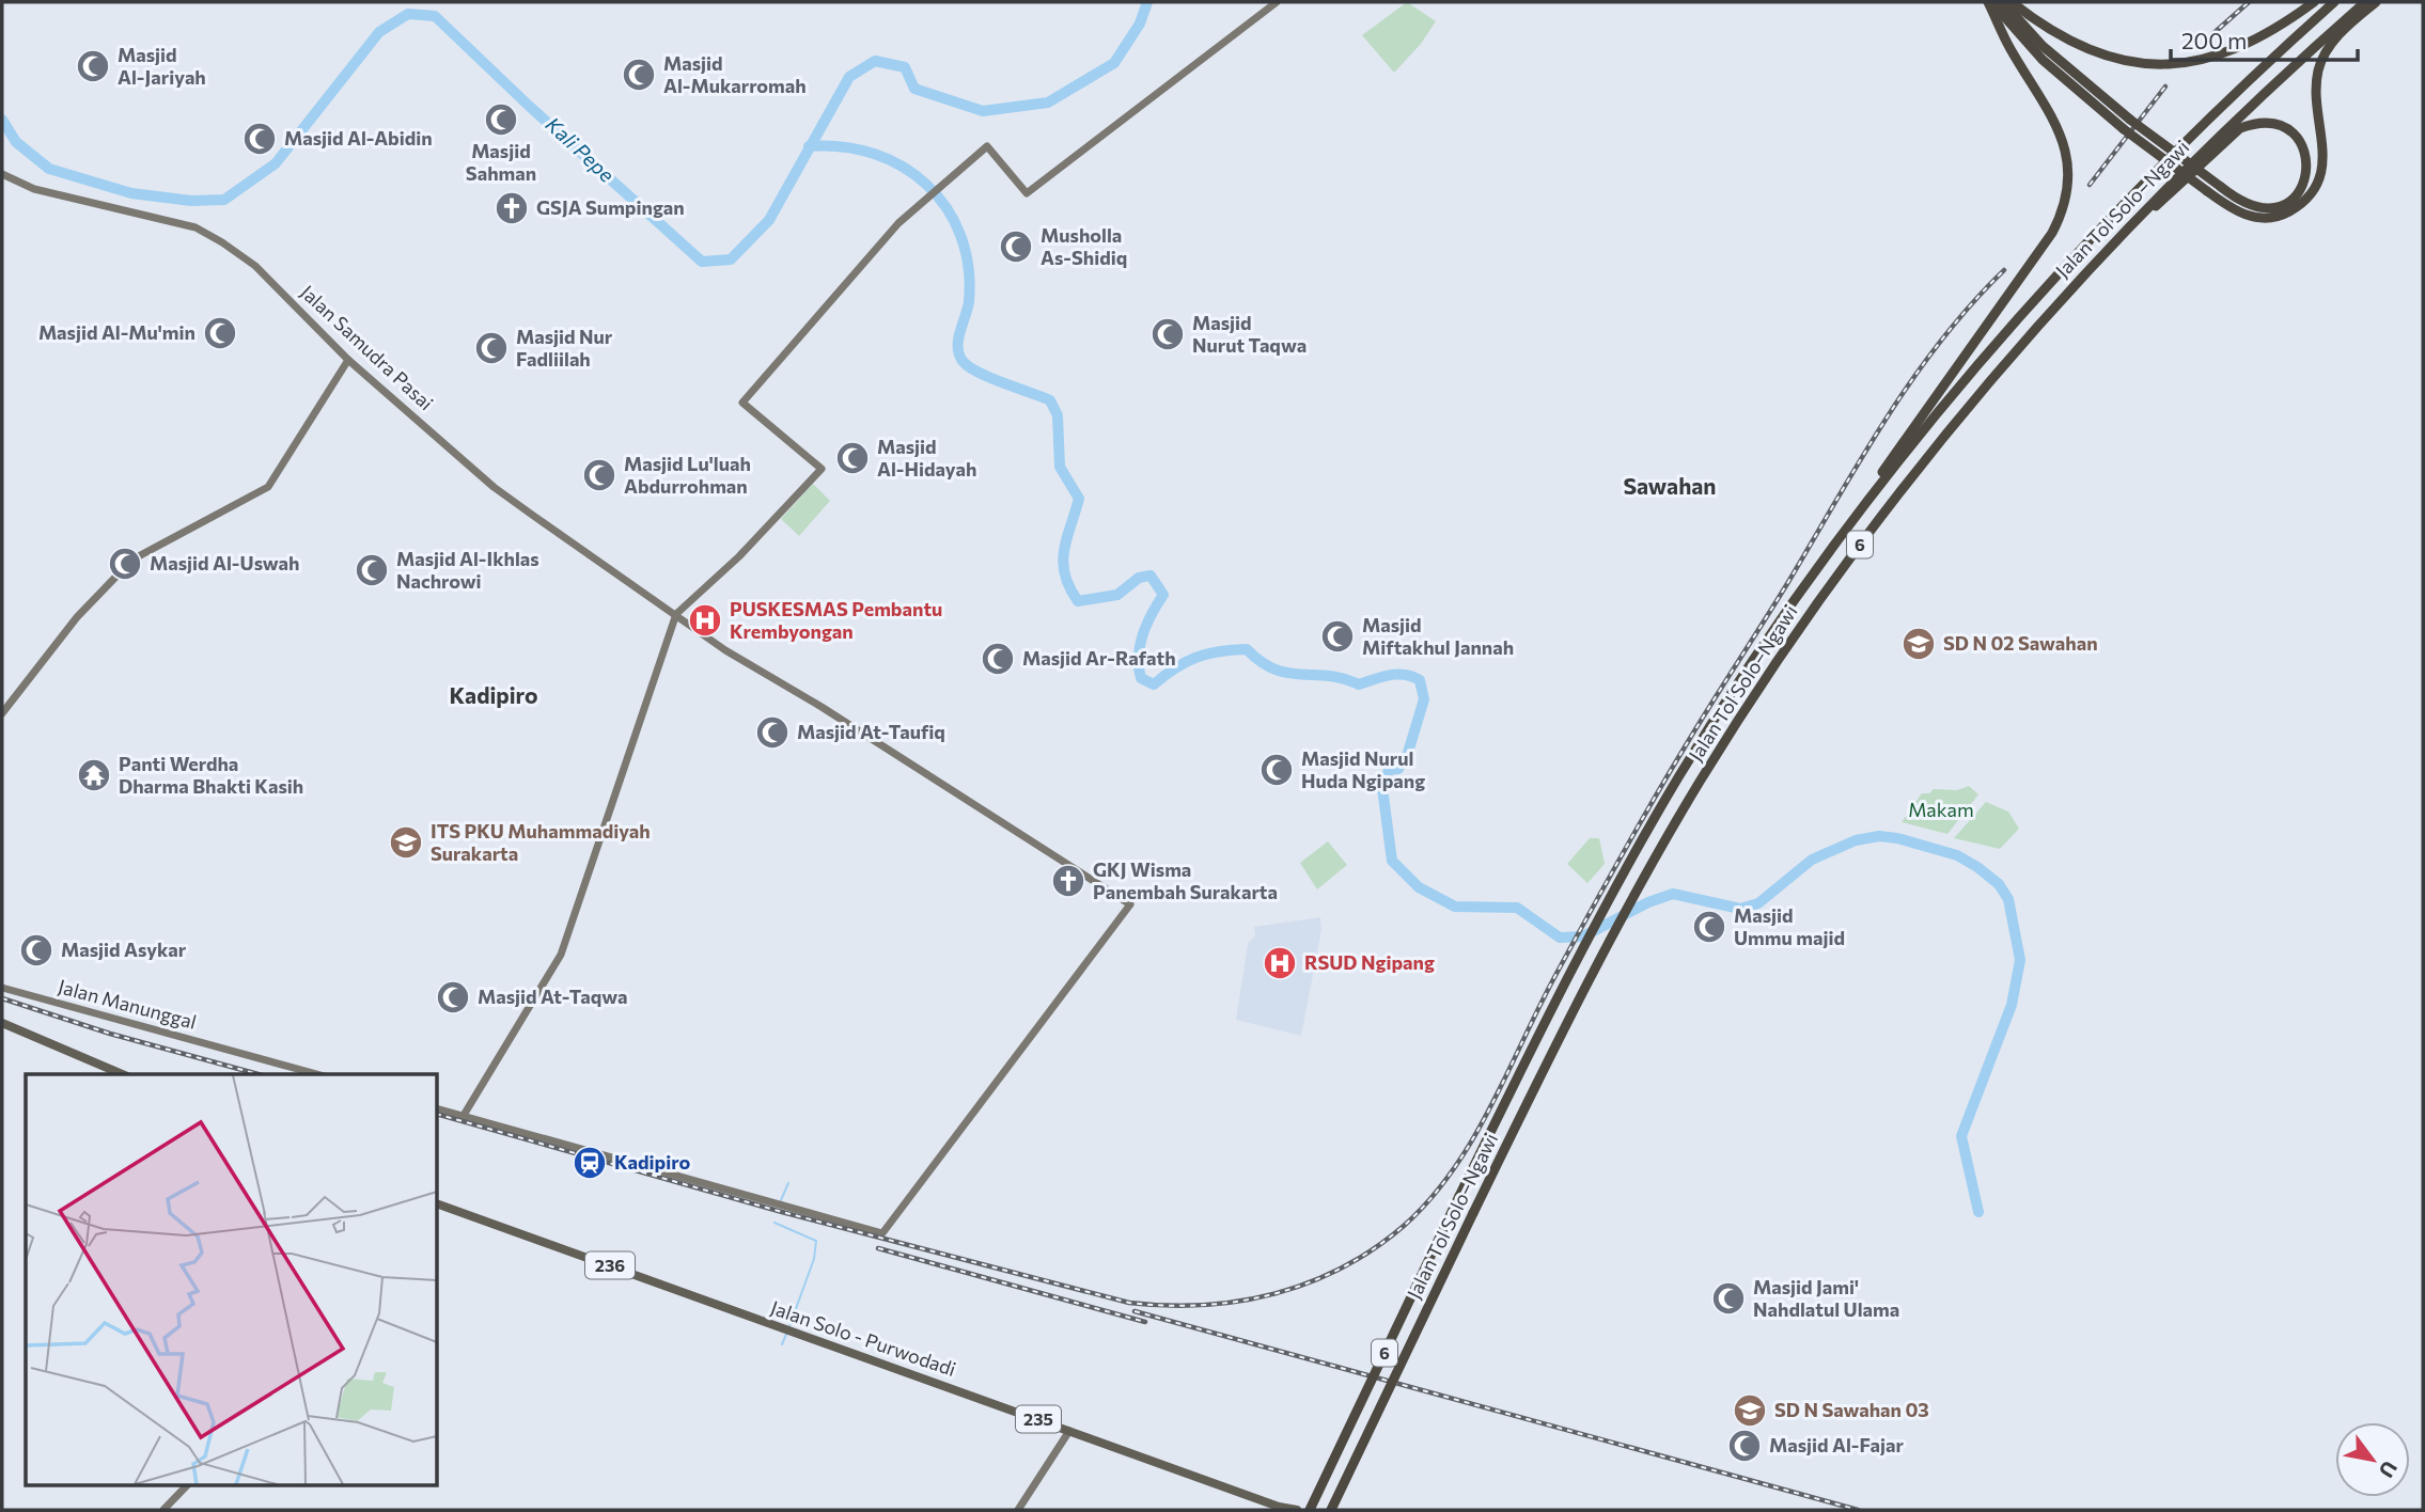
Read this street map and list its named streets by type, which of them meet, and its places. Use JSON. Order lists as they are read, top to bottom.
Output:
{
  "streets": {
    "highway": ["Jalan Tol Solo–Ngawi", "6"],
    "main road": ["236", "Jalan Solo - Purwodadi", "235"],
    "street": ["Jalan Samudra Pasai", "Jalan Manunggal"]
  },
  "districts": ["Sawahan", "Kadipiro"],
  "water": ["Kali Pepe"],
  "parks": ["Makam"],
  "places": {
    "mosque": [
      "Masjid Al-Jariyah",
      "Masjid Al-Mukarromah",
      "Masjid Sahman",
      "Masjid Al-Abidin",
      "Musholla As-Shidiq",
      "Masjid Al-Mu'min",
      "Masjid Nurut Taqwa",
      "Masjid Nur Fadliilah",
      "Masjid Al-Hidayah",
      "Masjid Lu'luah Abdurrohman",
      "Masjid Al-Uswah",
      "Masjid Al-Ikhlas Nachrowi",
      "Masjid Miftakhul Jannah",
      "Masjid Ar-Rafath",
      "Masjid At-Taufiq",
      "Masjid Nurul Huda Ngipang",
      "Masjid Ummu majid",
      "Masjid Asykar",
      "Masjid At-Taqwa",
      "Masjid Jami' Nahdlatul Ulama",
      "Masjid Al-Fajar"
    ],
    "church": ["GSJA Sumpingan", "GKJ Wisma Panembah Surakarta"],
    "hospital": ["PUSKESMAS Pembantu Krembyongan", "RSUD Ngipang"],
    "school or university": ["SD N 02 Sawahan", "ITS PKU Muhammadiyah Surakarta", "SD N Sawahan 03"],
    "temple": ["Panti Werdha Dharma Bhakti Kasih"],
    "station": ["Kadipiro"]
  },
  "scale_bar": "200 m",
  "north": "bottom right"
}
